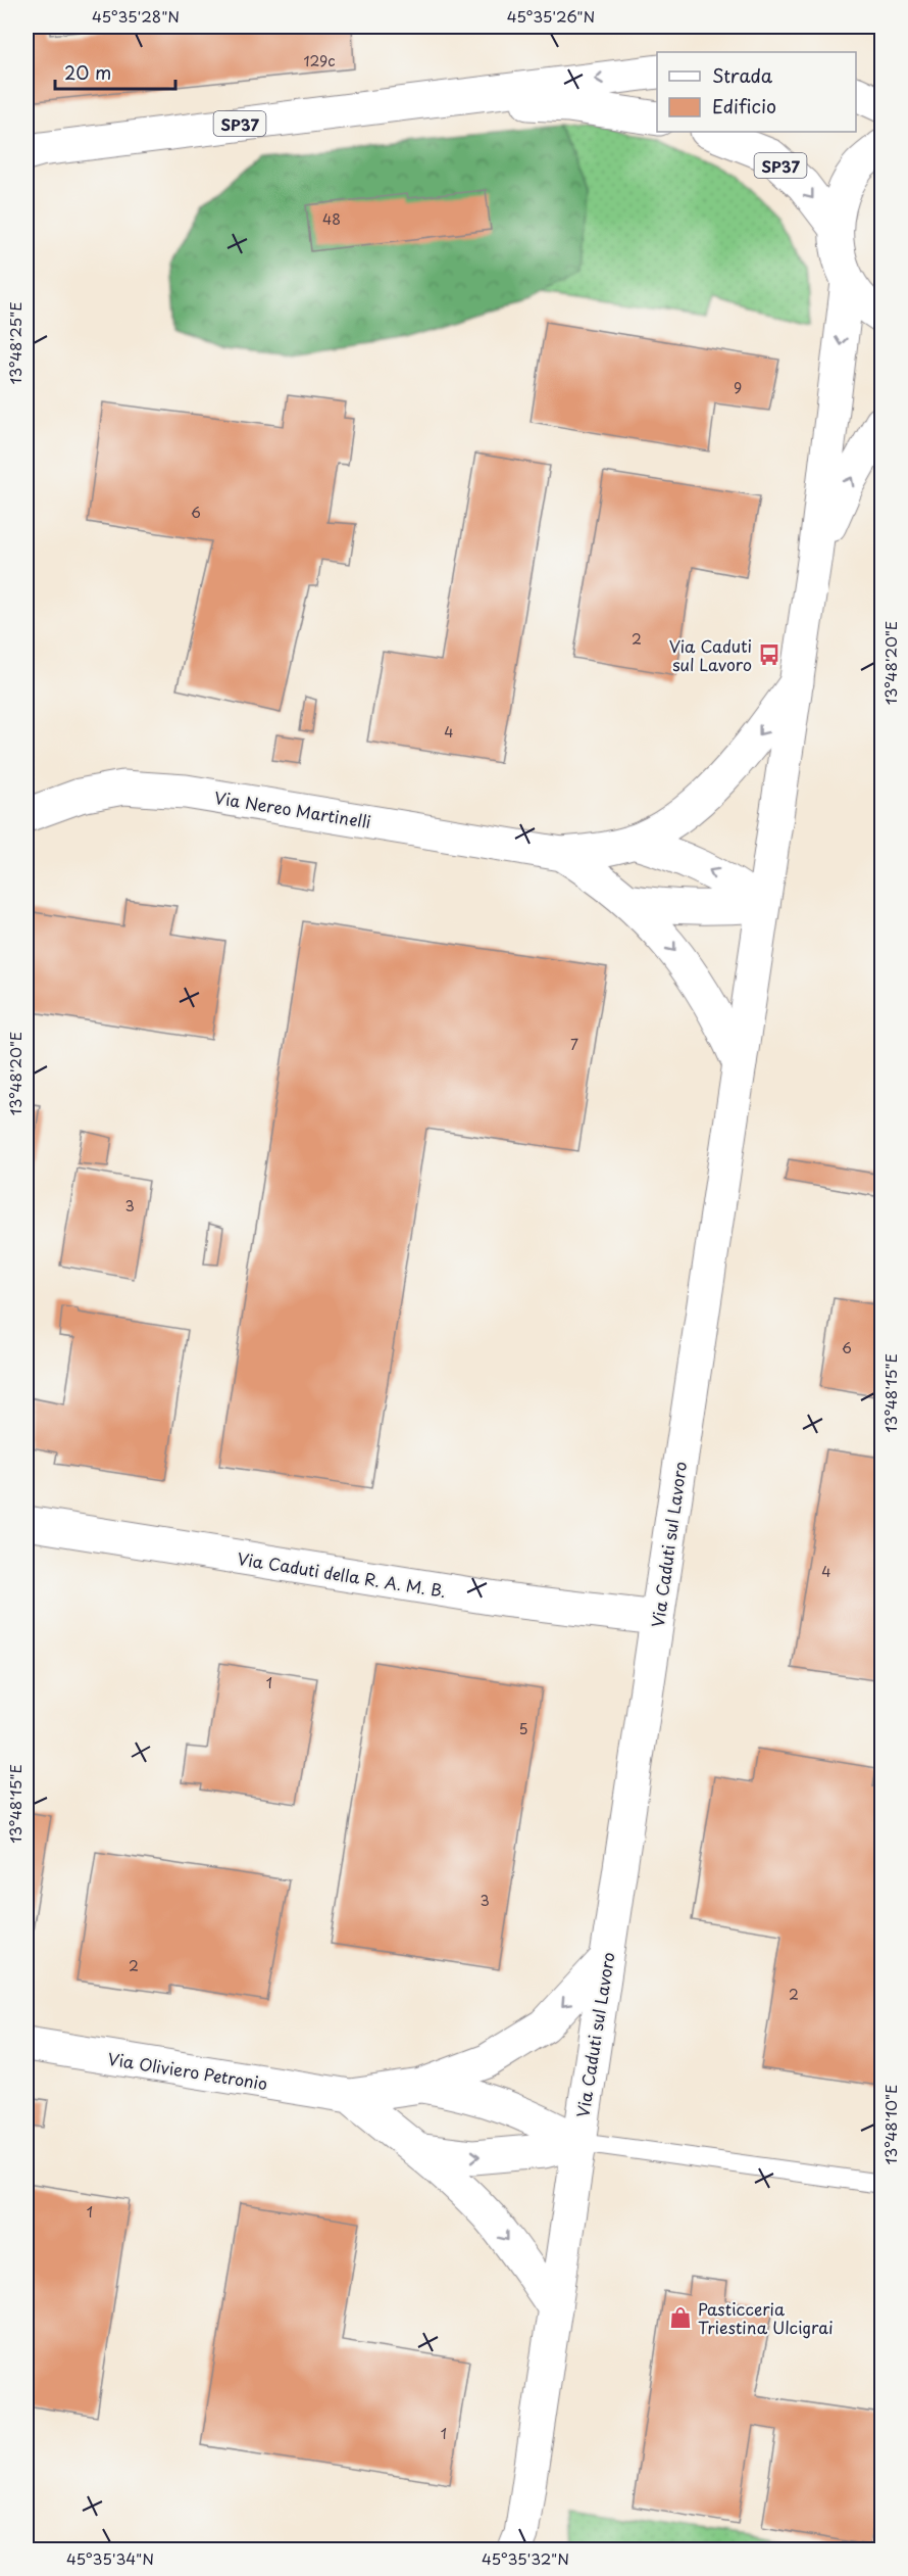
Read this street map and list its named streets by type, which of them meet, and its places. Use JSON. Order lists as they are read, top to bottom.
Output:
{
  "streets": {
    "main road": [
      "SP37",
      "Via Nereo Martinelli",
      "Via Caduti sul Lavoro",
      "Via Caduti della R. A. M. B.",
      "Via Oliviero Petronio"
    ]
  },
  "crossings": [
    ["Via Nereo Martinelli", "Via Caduti sul Lavoro"],
    ["Via Caduti sul Lavoro", "Via Caduti della R. A. M. B."],
    ["Via Caduti sul Lavoro", "Via Oliviero Petronio"]
  ],
  "places": {
    "bus stop": ["Via Caduti sul Lavoro"],
    "shop": ["Pasticceria Triestina Ulcigrai"]
  },
  "house_numbers": [
    "129c",
    "48",
    "9",
    "6",
    "2",
    "4",
    "7",
    "3",
    "6",
    "4",
    "1",
    "5",
    "3",
    "2",
    "2",
    "1",
    "1"
  ],
  "legend": ["Strada", "Edificio"],
  "scale_bar": "20 m",
  "coordinates": [
    "45°35'28\"N",
    "45°35'26\"N",
    "13°48'25\"E",
    "13°48'20\"E",
    "13°48'15\"E",
    "13°48'10\"E",
    "45°35'34\"N",
    "45°35'32\"N"
  ]
}
